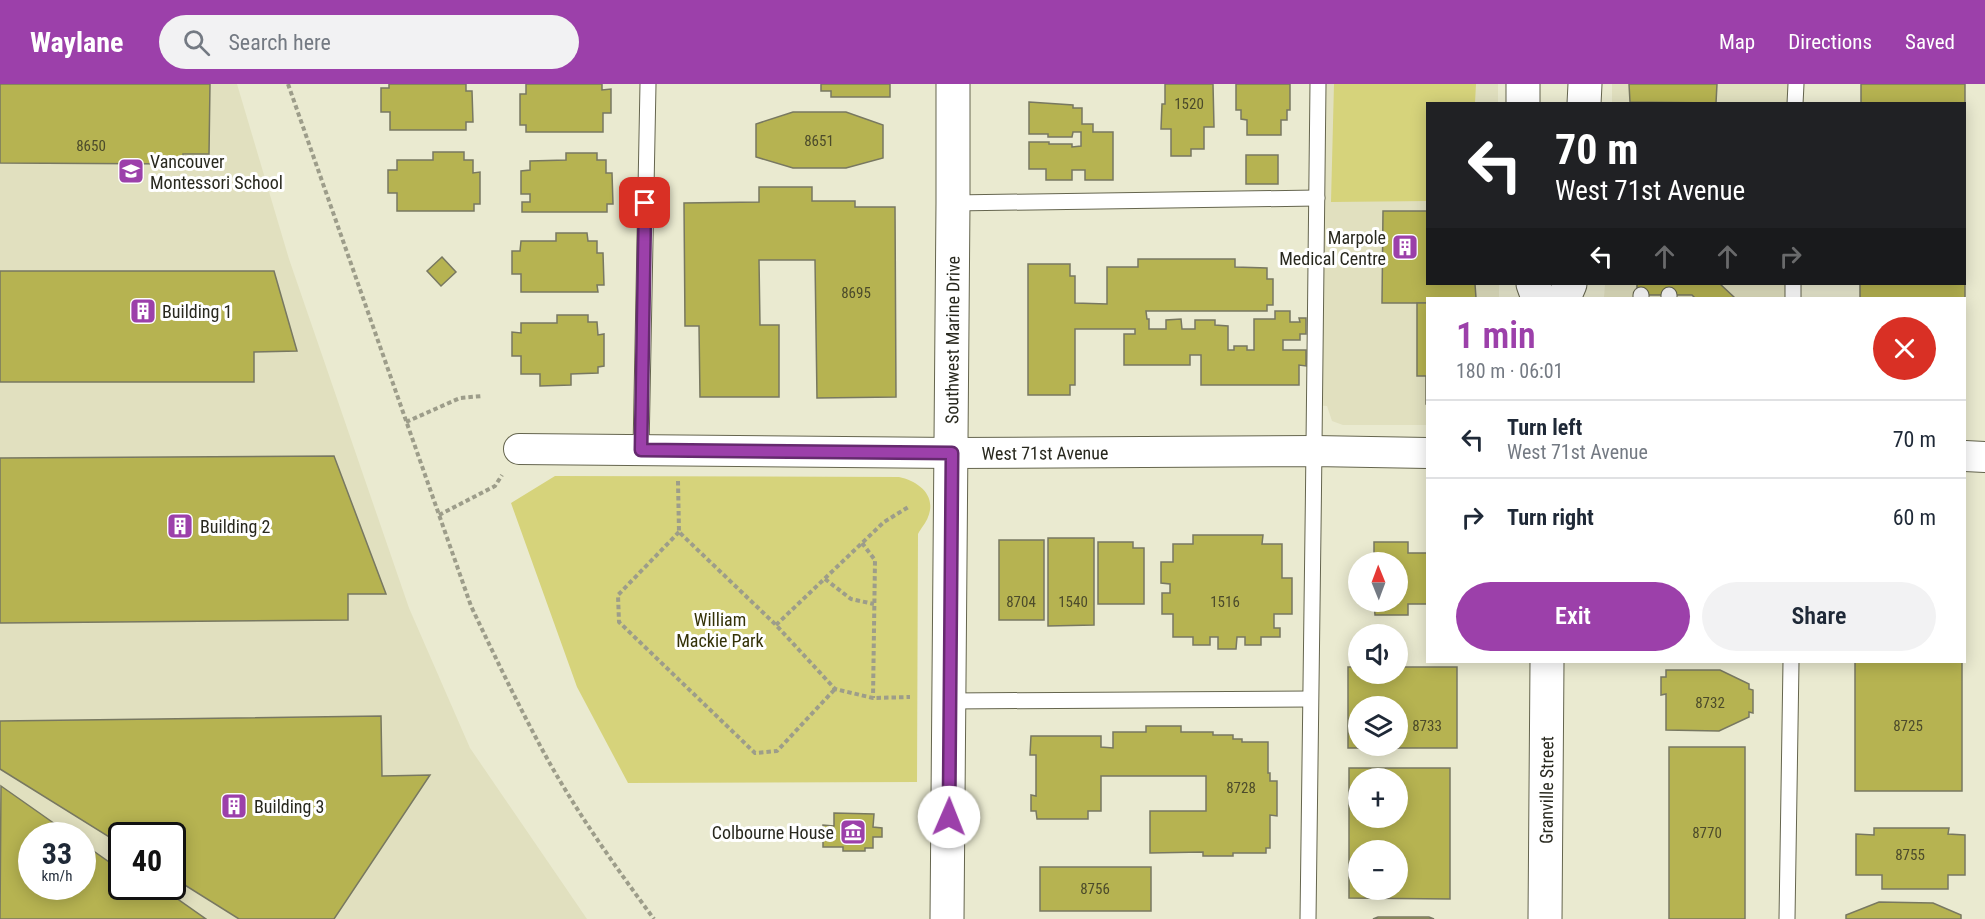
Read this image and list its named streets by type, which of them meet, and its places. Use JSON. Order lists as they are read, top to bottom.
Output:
{
  "streets": {
    "street": ["Southwest Marine Drive", "West 71st Avenue", "Granville Street"]
  },
  "crossings": [
    ["Southwest Marine Drive", "West 71st Avenue"]
  ],
  "parks": ["William Mackie Park"],
  "places": {
    "school or university": ["Vancouver Montessori School"],
    "building": [
      "Marpole Medical Centre",
      "Building 1",
      "Building 2",
      "Building 3"
    ],
    "museum": ["Colbourne House"]
  },
  "house_numbers": [
    "1520",
    "8651",
    "8650",
    "8695",
    "8704",
    "1540",
    "1516",
    "8732",
    "8733",
    "8725",
    "8728",
    "8770",
    "8755",
    "8756"
  ],
  "north": "top",
  "page": {
    "header": "Waylane",
    "search": "Search here",
    "nav": ["Map", "Directions", "Saved"],
    "turn": ["70 m", "West 71st Avenue"],
    "heading": ["1 min", "180 m · 06:01"],
    "list": [
      {
        "name": "Turn left",
        "note": "West 71st Avenue",
        "value": "70 m"
      },
      {
        "name": "Turn right",
        "value": "60 m"
      }
    ],
    "map_buttons": ["+", "−"],
    "buttons": ["Exit", "Share"],
    "speed": "33 km/h",
    "limit": "40"
  }
}
